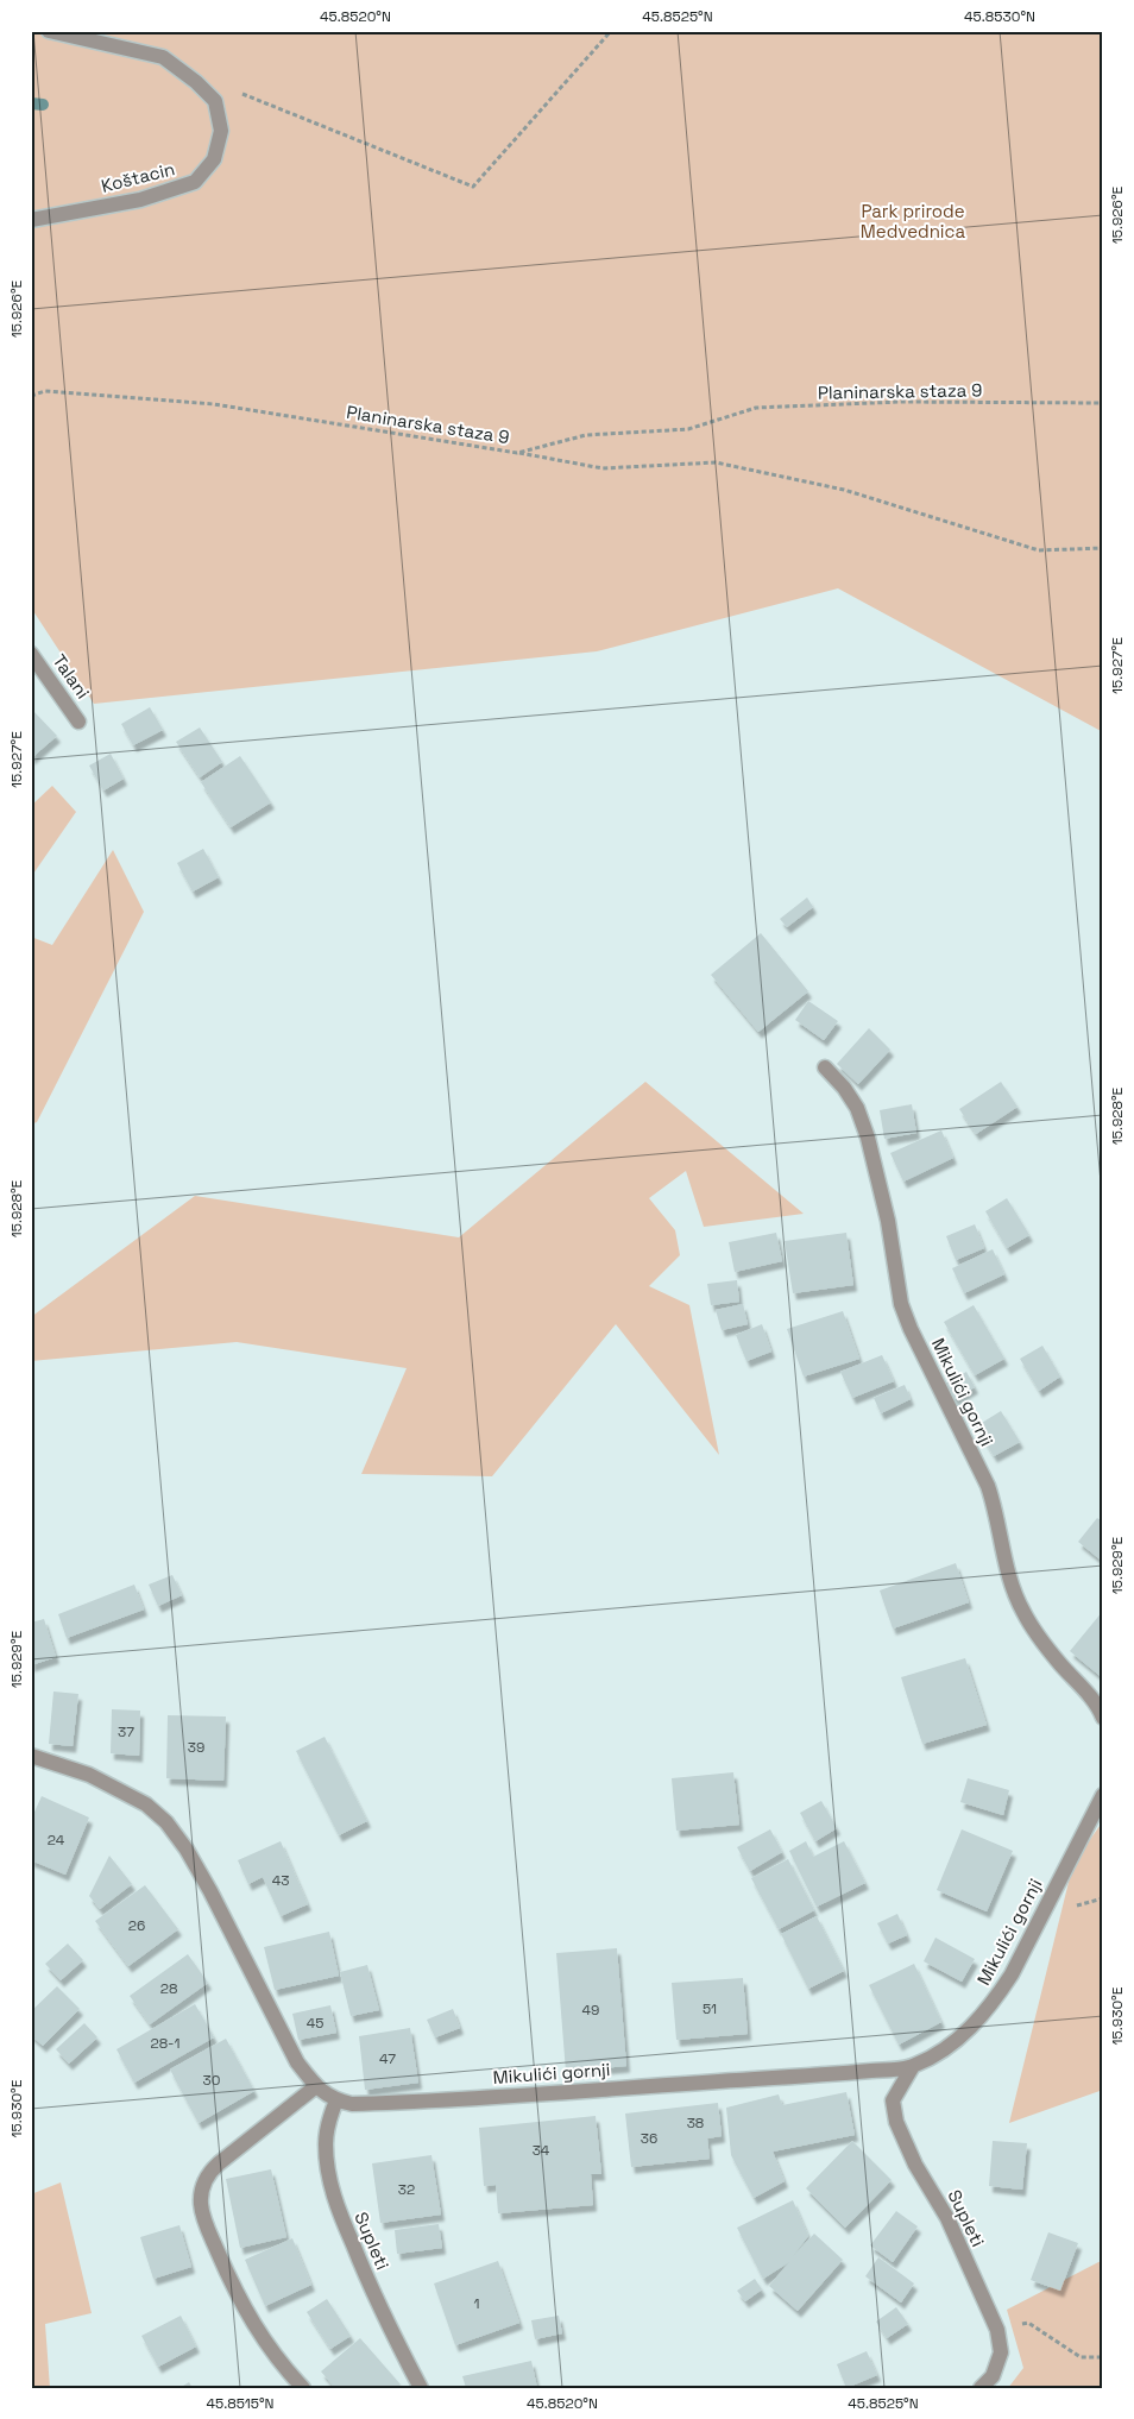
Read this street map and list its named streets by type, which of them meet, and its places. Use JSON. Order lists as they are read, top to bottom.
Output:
{
  "streets": {
    "street": [
      "Koštacin",
      "Talani",
      "Mikulići gornji",
      "Supleti"
    ],
    "path": ["Planinarska staza 9"]
  },
  "crossings": [
    ["Mikulići gornji", "Supleti"]
  ],
  "parks": ["Park prirode Medvednica"],
  "house_numbers": [
    "37",
    "39",
    "24",
    "43",
    "26",
    "28",
    "51",
    "49",
    "45",
    "28-1",
    "47",
    "30",
    "38",
    "36",
    "34",
    "32",
    "1"
  ],
  "coordinates": [
    "45.8520°N",
    "45.8525°N",
    "45.8530°N",
    "15.926°E",
    "15.927°E",
    "15.928°E",
    "15.929°E",
    "15.930°E",
    "45.8515°N"
  ]
}
